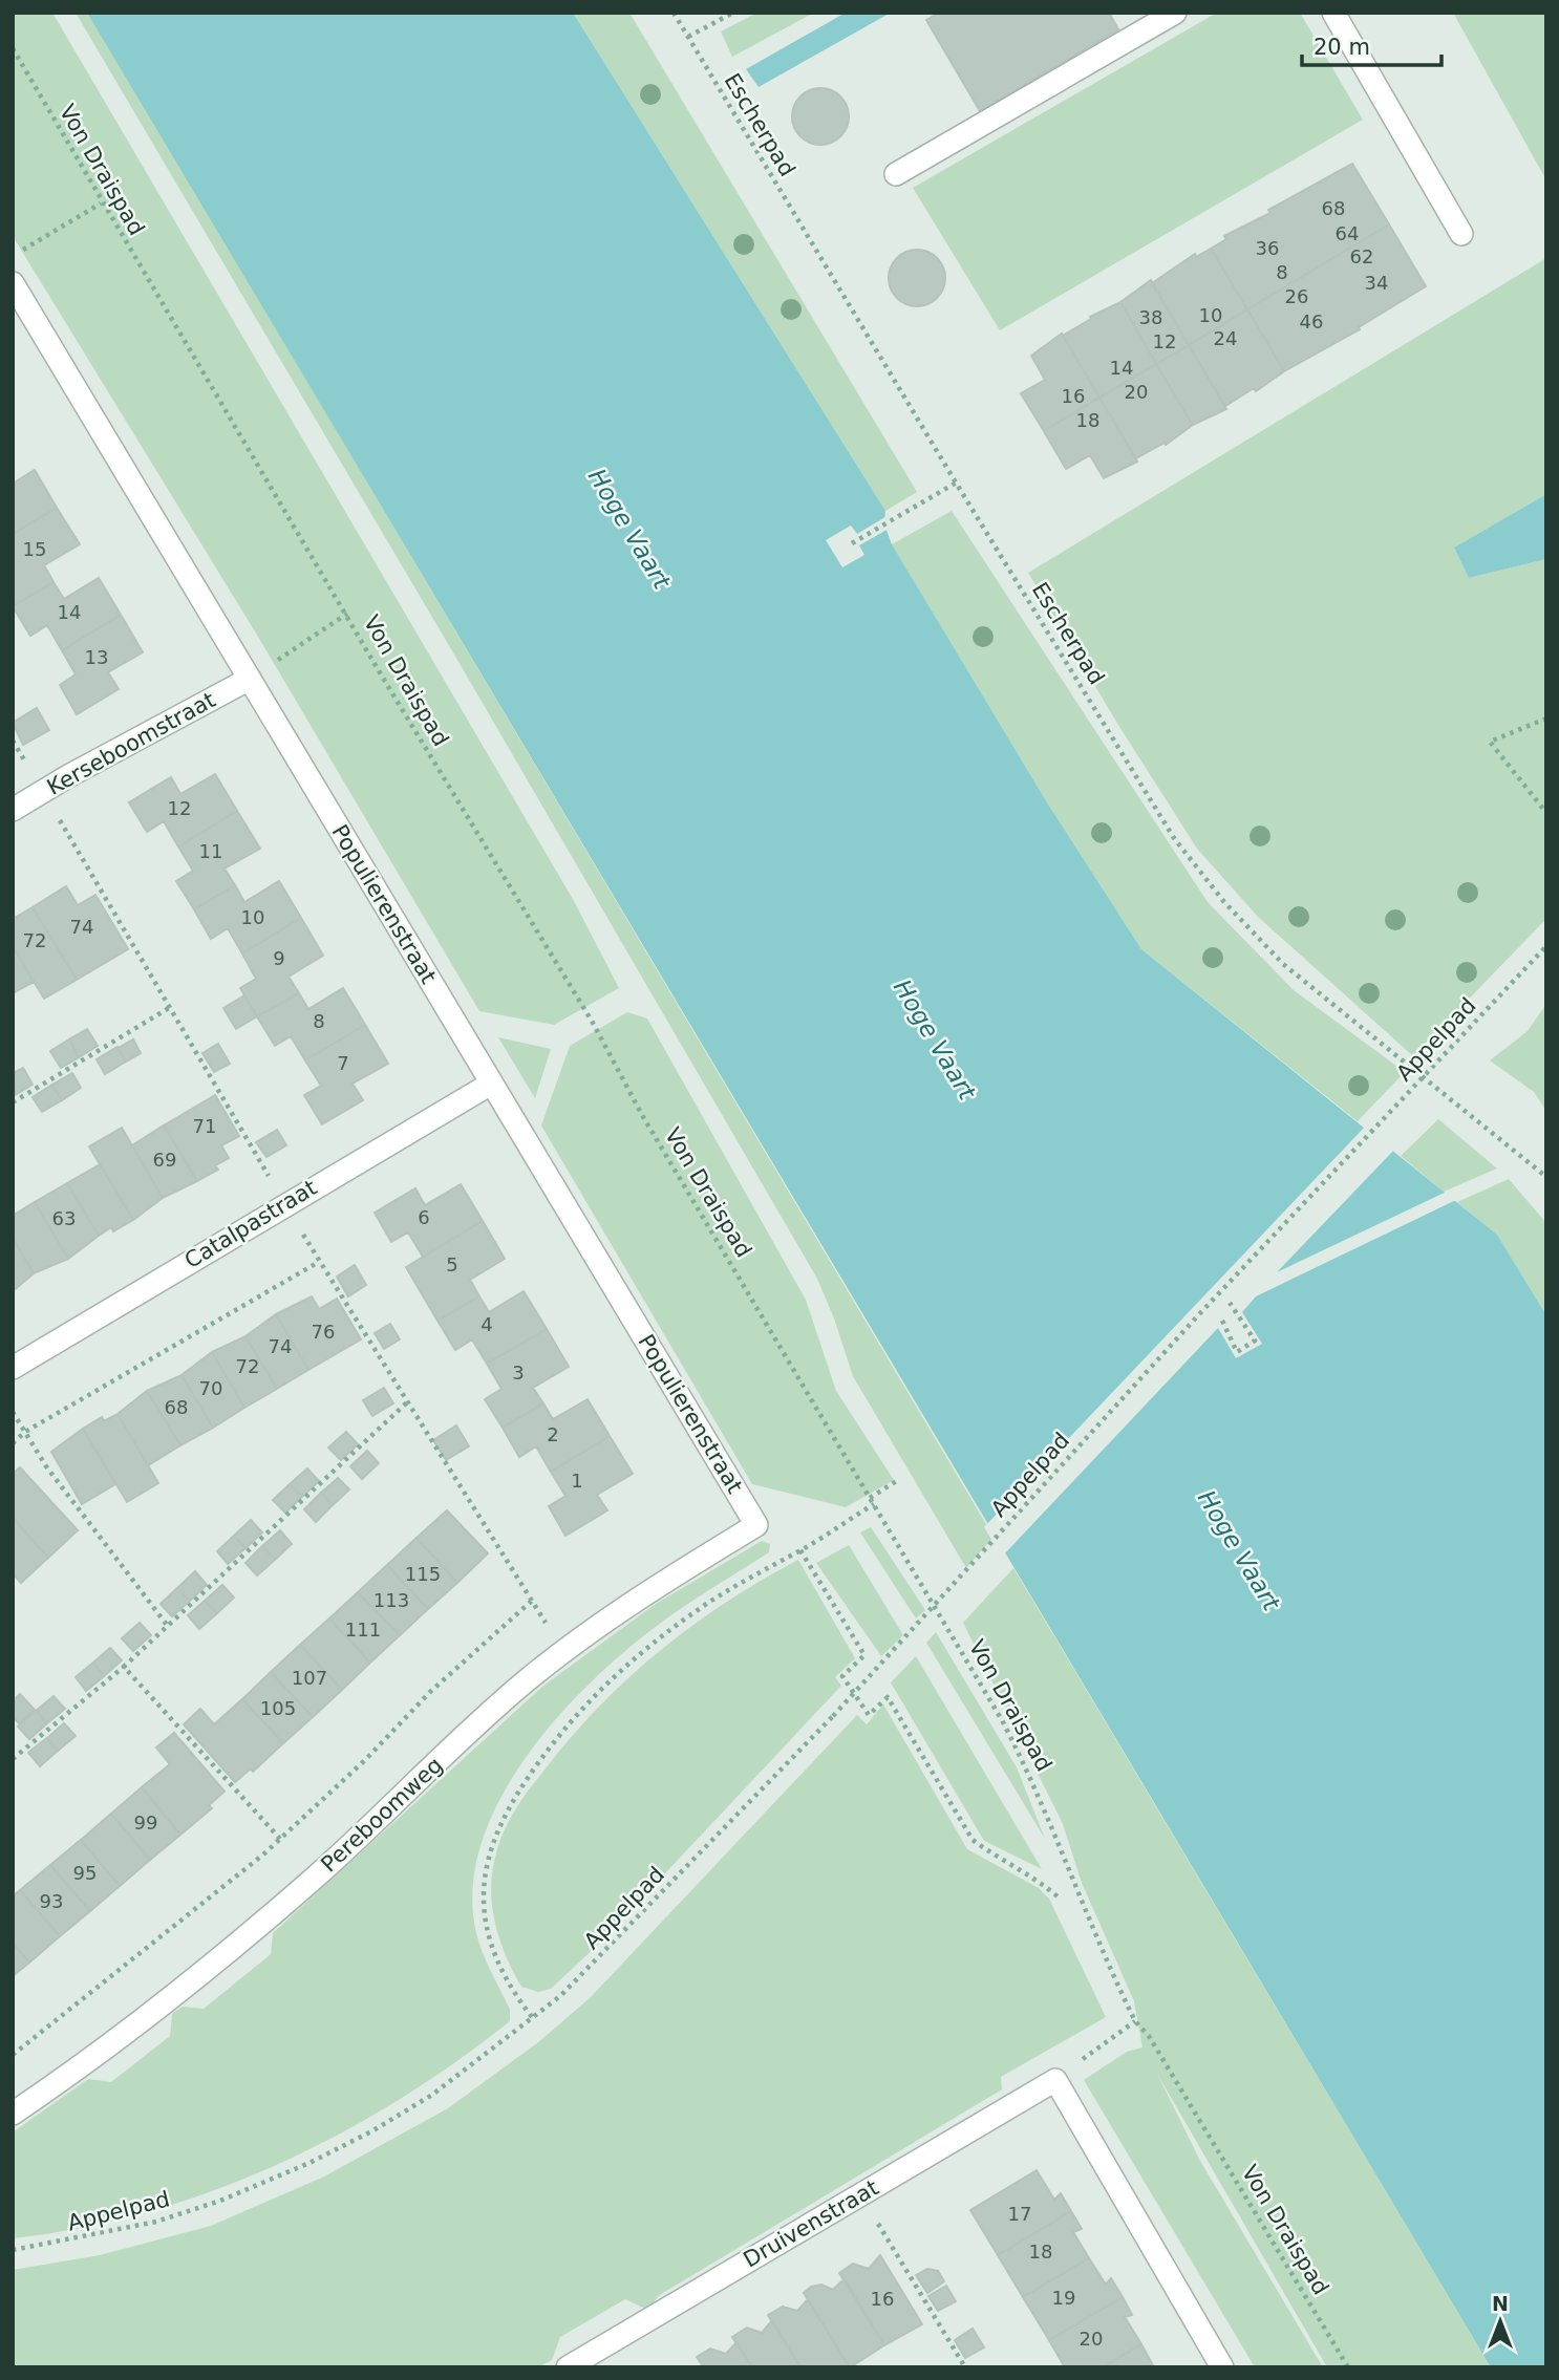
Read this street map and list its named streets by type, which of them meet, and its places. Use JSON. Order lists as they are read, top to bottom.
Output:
{
  "streets": {
    "street": [
      "Kerseboomstraat",
      "Populierenstraat",
      "Catalpastraat",
      "Pereboomweg",
      "Druivenstraat"
    ],
    "path": ["Escherpad", "Von Draispad", "Appelpad"]
  },
  "crossings": [
    ["Kerseboomstraat", "Populierenstraat"],
    ["Populierenstraat", "Catalpastraat"],
    ["Populierenstraat", "Pereboomweg"]
  ],
  "water": ["Hoge Vaart"],
  "house_numbers": [
    "68",
    "64",
    "36",
    "62",
    "8",
    "34",
    "26",
    "10",
    "38",
    "46",
    "24",
    "12",
    "14",
    "20",
    "16",
    "18",
    "15",
    "14",
    "13",
    "12",
    "11",
    "10",
    "74",
    "72",
    "9",
    "8",
    "7",
    "71",
    "69",
    "6",
    "63",
    "5",
    "4",
    "76",
    "74",
    "72",
    "3",
    "70",
    "68",
    "2",
    "1",
    "115",
    "113",
    "111",
    "107",
    "105",
    "99",
    "95",
    "93",
    "17",
    "18",
    "19",
    "16",
    "20"
  ],
  "scale_bar": "20 m",
  "north": "top"
}
